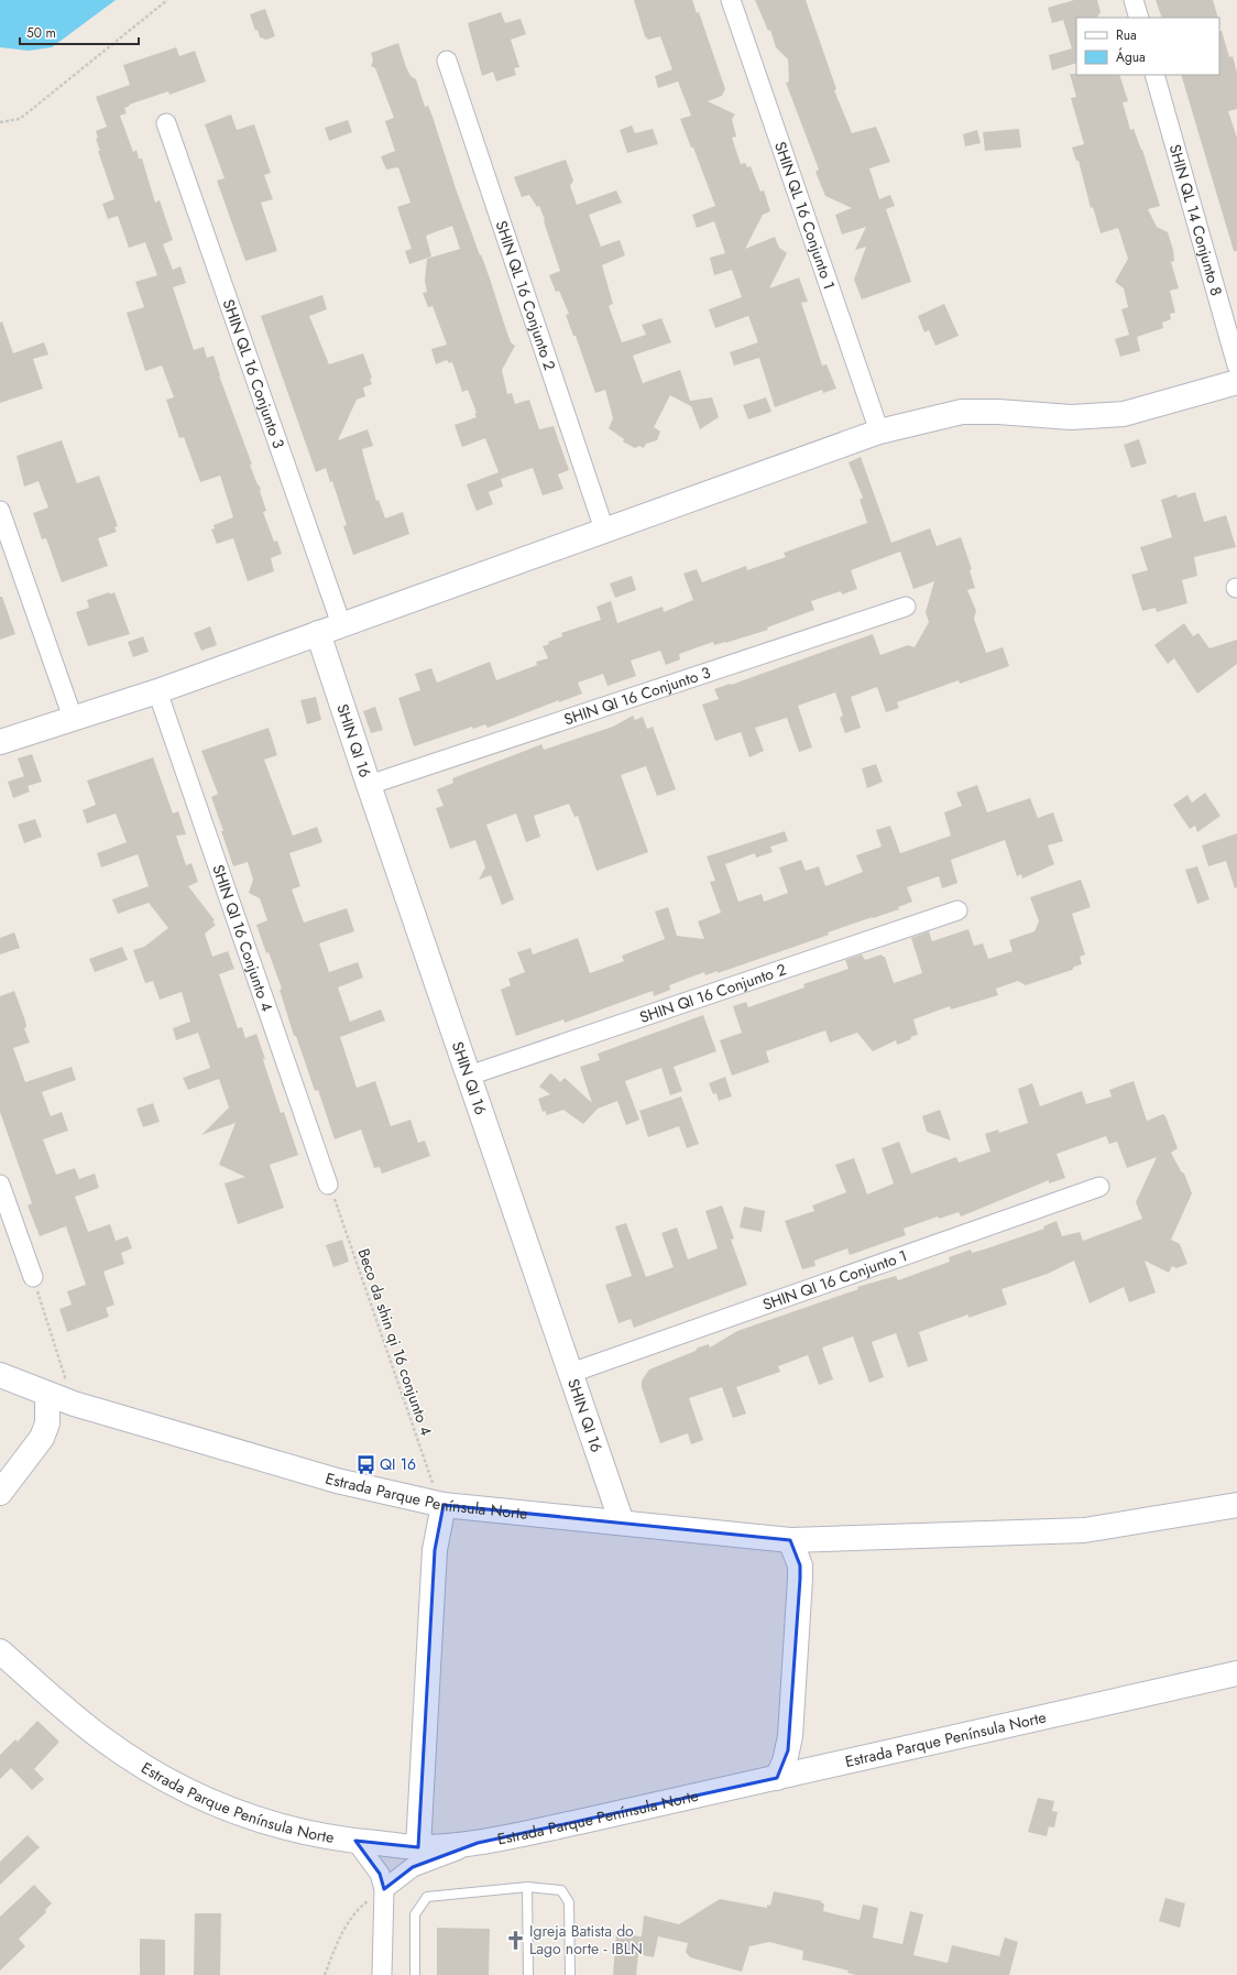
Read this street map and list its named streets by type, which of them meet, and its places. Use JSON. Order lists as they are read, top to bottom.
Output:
{
  "streets": {
    "main road": ["SHIN QI 16", "Estrada Parque Península Norte"],
    "street": [
      "SHIN QL 16 Conjunto 1",
      "SHIN QL 14 Conjunto 8",
      "SHIN QL 16 Conjunto 2",
      "SHIN QL 16 Conjunto 3",
      "SHIN QI 16 Conjunto 3",
      "SHIN QI 16 Conjunto 4",
      "SHIN QI 16 Conjunto 2",
      "SHIN QI 16 Conjunto 1"
    ],
    "path": ["Beco da shin qi 16 conjunto 4"]
  },
  "crossings": [
    ["SHIN QI 16 Conjunto 3", "SHIN QI 16"],
    ["SHIN QI 16", "SHIN QI 16 Conjunto 2"],
    ["SHIN QI 16", "SHIN QI 16 Conjunto 1"],
    ["SHIN QI 16", "Estrada Parque Península Norte"],
    ["SHIN QI 16 Conjunto 4", "Beco da shin qi 16 conjunto 4"],
    ["Beco da shin qi 16 conjunto 4", "Estrada Parque Península Norte"]
  ],
  "places": {
    "bus stop": ["QI 16"],
    "church": ["Igreja Batista do Lago norte - IBLN"]
  },
  "legend": ["Rua", "Água"],
  "scale_bar": "50 m"
}
